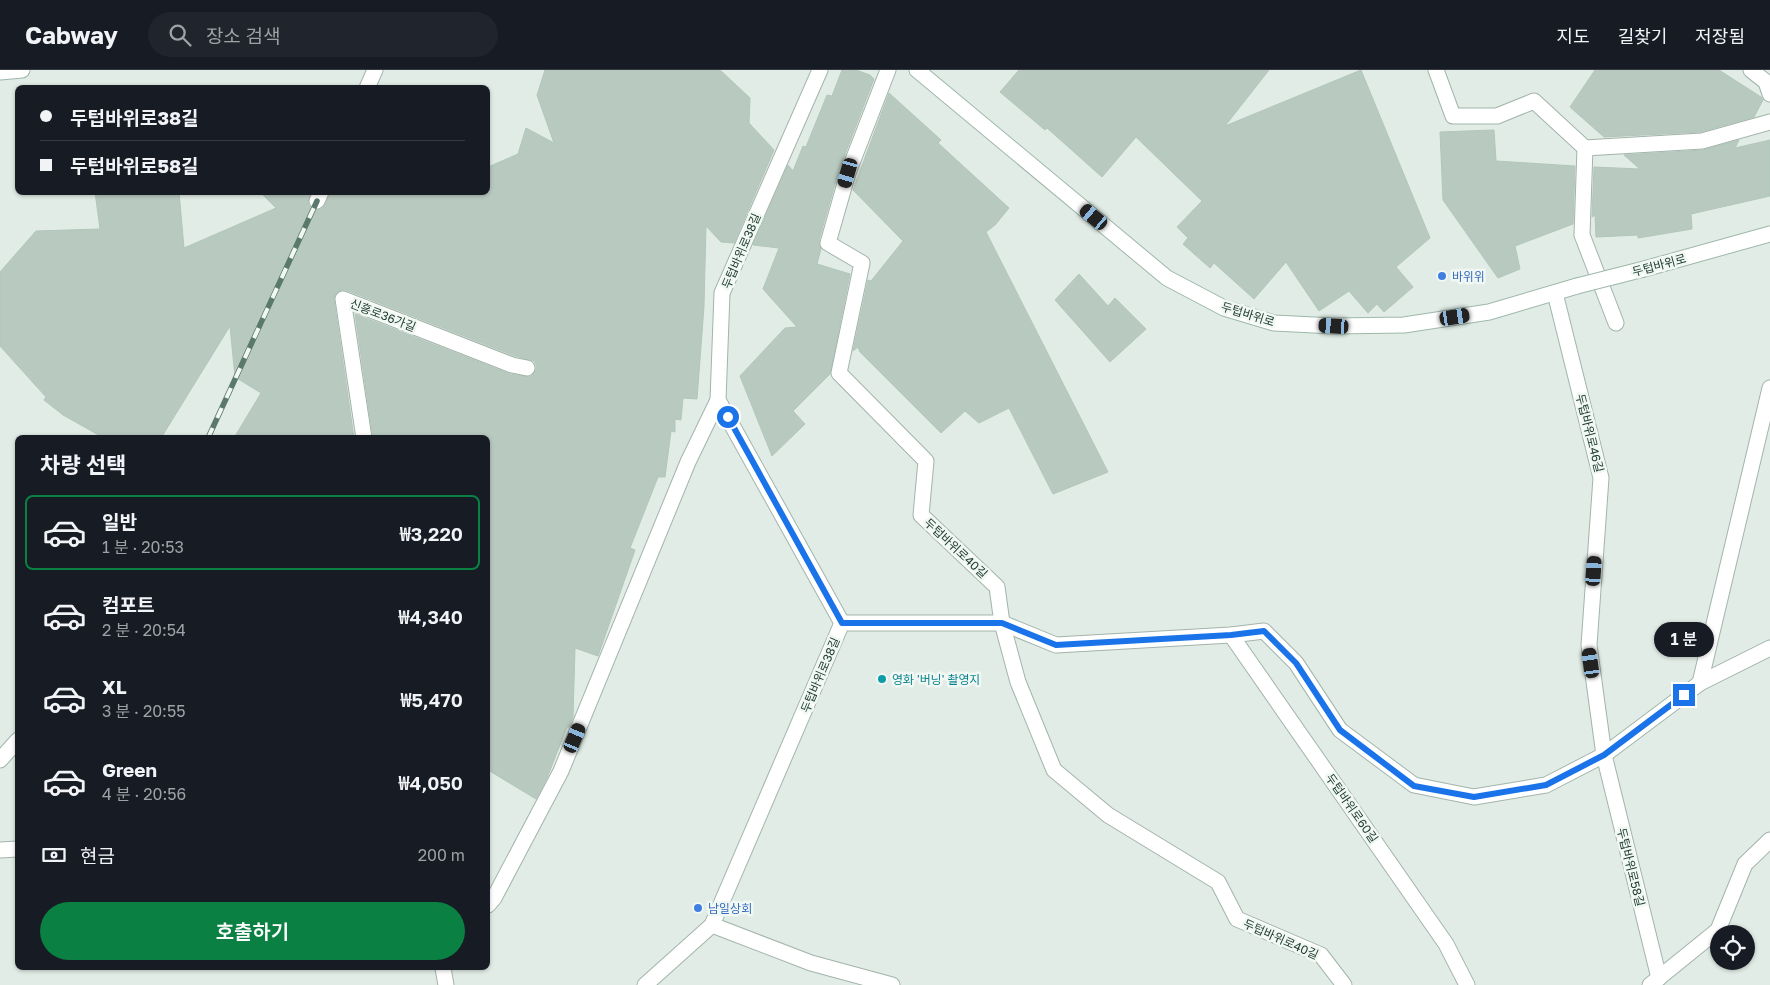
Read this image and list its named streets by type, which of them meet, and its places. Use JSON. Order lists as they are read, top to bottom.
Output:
{
  "streets": {
    "street": [
      "두텁바위로38길",
      "두텁바위로",
      "신흥로36가길",
      "두텁바위로46길",
      "두텁바위로40길",
      "두텁바위로60길",
      "두텁바위로58길"
    ]
  },
  "crossings": [
    ["두텁바위로", "두텁바위로46길"],
    ["두텁바위로46길", "두텁바위로58길"]
  ],
  "places": ["바위위", "영화 '버닝' 촬영지", "남일상회"],
  "page": {
    "header": "Cabway",
    "search": "장소 검색",
    "nav": ["지도", "길찾기", "저장됨"],
    "banner": ["두텁바위로38길", "두텁바위로58길"],
    "heading": "차량 선택",
    "list": [
      {
        "name": "일반",
        "note": "1 분 · 20:53",
        "value": "₩3,220"
      },
      {
        "name": "컴포트",
        "note": "2 분 · 20:54",
        "value": "₩4,340"
      },
      {
        "name": "XL",
        "note": "3 분 · 20:55",
        "value": "₩5,470"
      },
      {
        "name": "Green",
        "note": "4 분 · 20:56",
        "value": "₩4,050"
      }
    ],
    "bubble": "1 분",
    "pay": ["현금", "200 m"],
    "buttons": "호출하기"
  }
}
